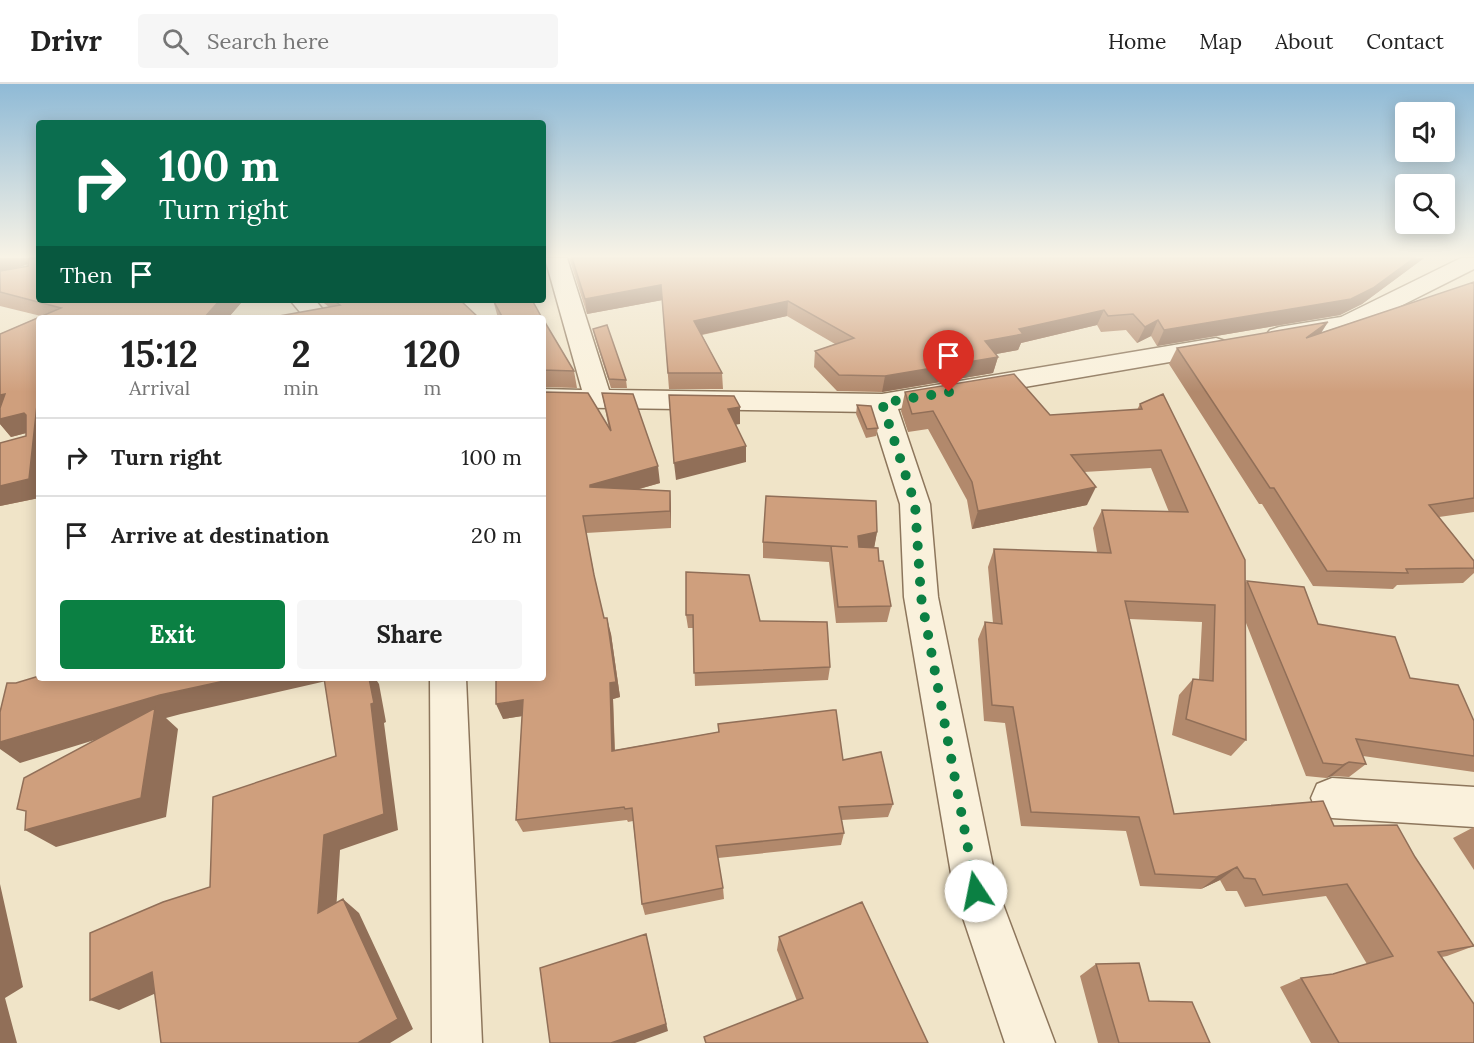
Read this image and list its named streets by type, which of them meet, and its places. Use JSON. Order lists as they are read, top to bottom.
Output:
{
  "page": {
    "header": "Drivr",
    "search": "Search here",
    "nav": [
      "Home",
      "Map",
      "About",
      "Contact"
    ],
    "turn": ["100 m", "Turn right"],
    "then": "Then",
    "eta": [
      "15:12",
      "Arrival",
      "2",
      "min",
      "120",
      "m"
    ],
    "list": [
      {
        "name": "Turn right",
        "value": "100 m"
      },
      {
        "name": "Arrive at destination",
        "value": "20 m"
      }
    ],
    "buttons": ["Exit", "Share"]
  }
}
